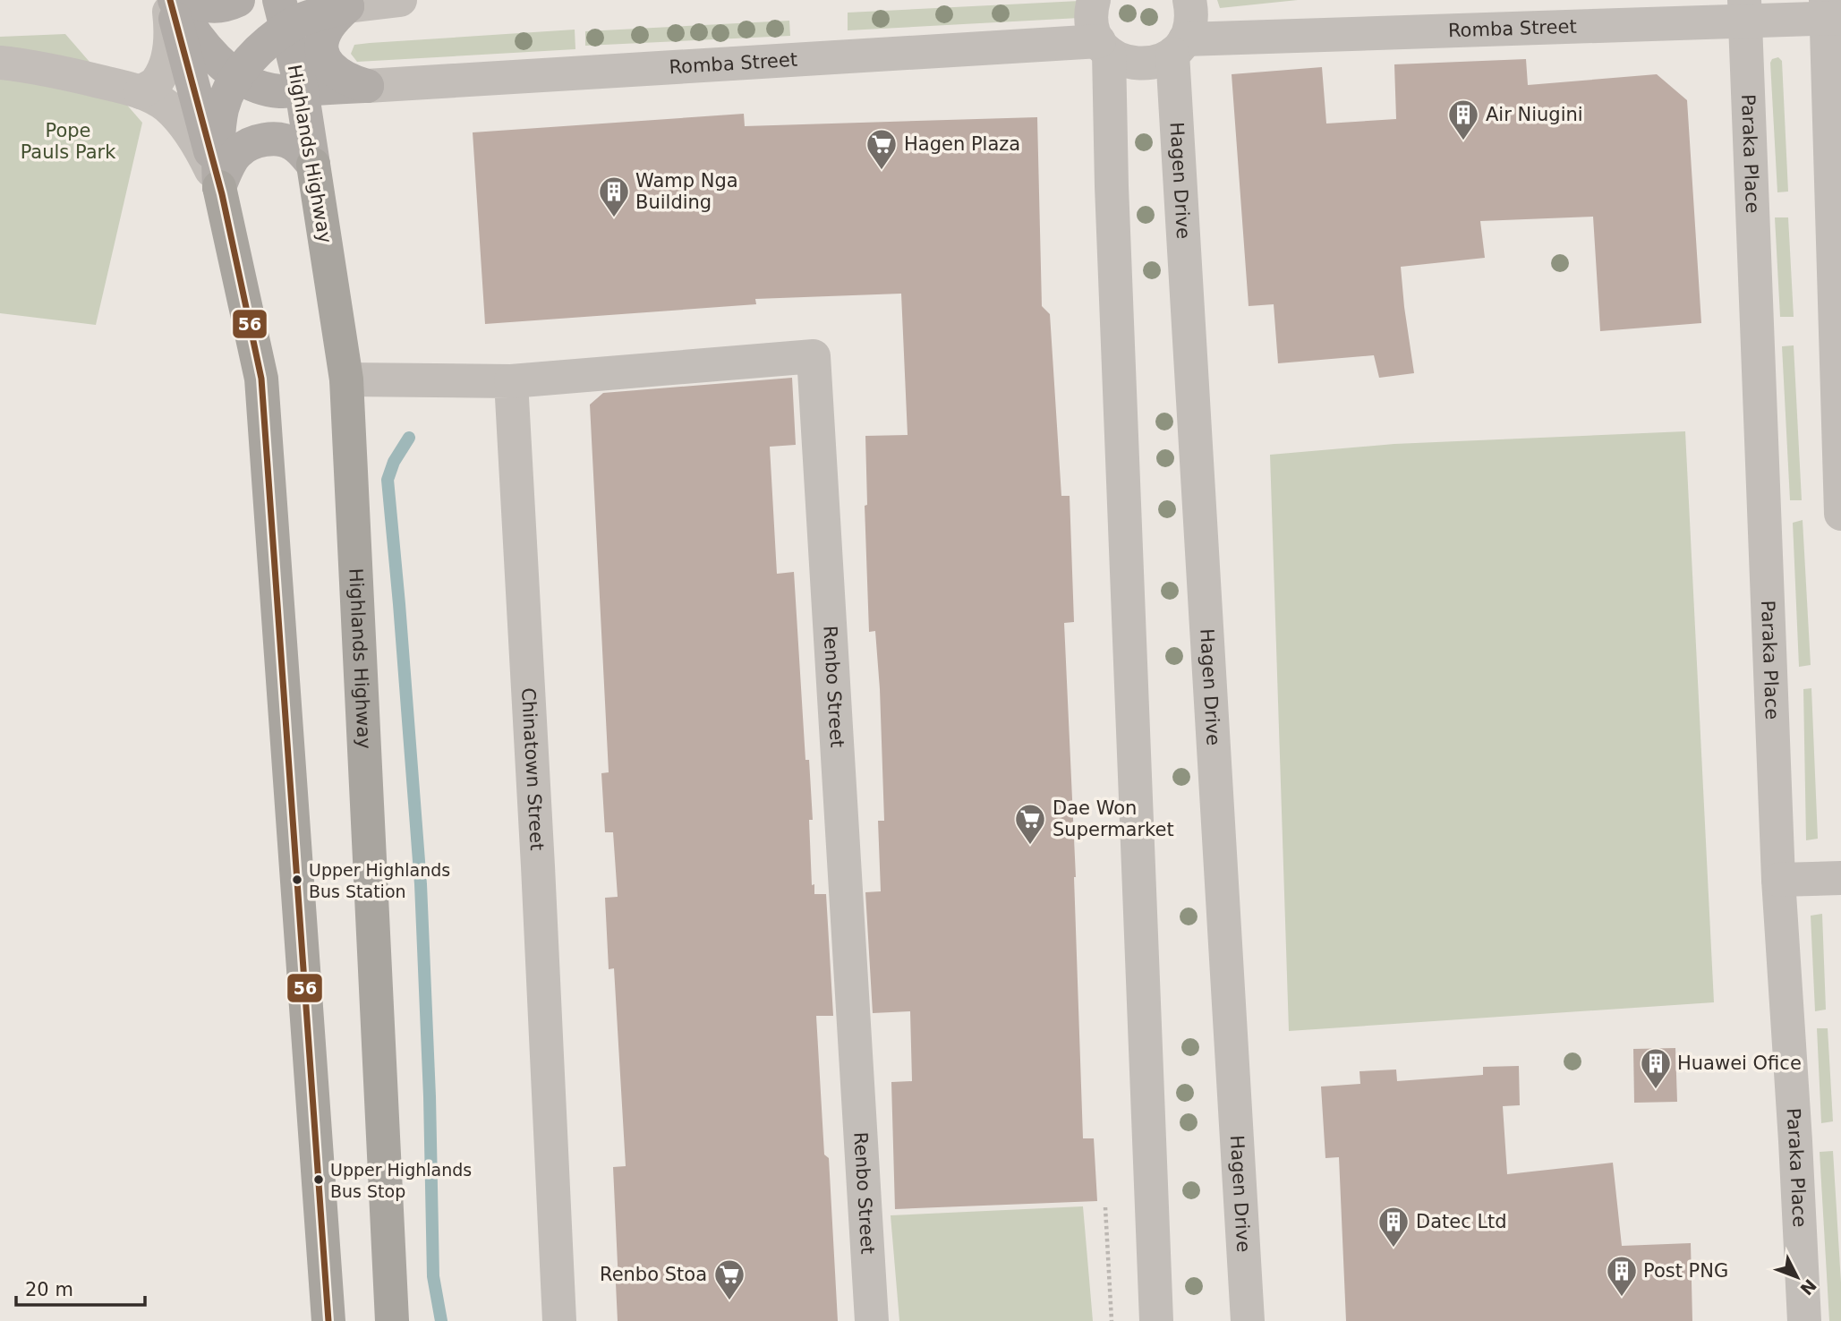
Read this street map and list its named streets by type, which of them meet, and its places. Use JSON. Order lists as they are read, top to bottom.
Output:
{
  "streets": {
    "highway": ["Highlands Highway"],
    "street": [
      "Romba Street",
      "Paraka Place",
      "Hagen Drive",
      "Renbo Street",
      "Chinatown Street"
    ]
  },
  "crossings": [
    ["Romba Street", "Paraka Place"],
    ["Romba Street", "Hagen Drive"],
    ["Renbo Street", "Chinatown Street"]
  ],
  "parks": ["Pope Pauls Park"],
  "places": {
    "building": [
      "Air Niugini",
      "Wamp Nga Building",
      "Huawei Ofice",
      "Datec Ltd",
      "Post PNG"
    ],
    "supermarket": ["Hagen Plaza", "Dae Won Supermarket", "Renbo Stoa"],
    "other": ["Upper Highlands Bus Station", "Upper Highlands Bus Stop"]
  },
  "lines": ["transit line 56"],
  "scale_bar": "20 m",
  "north": "bottom right"
}
